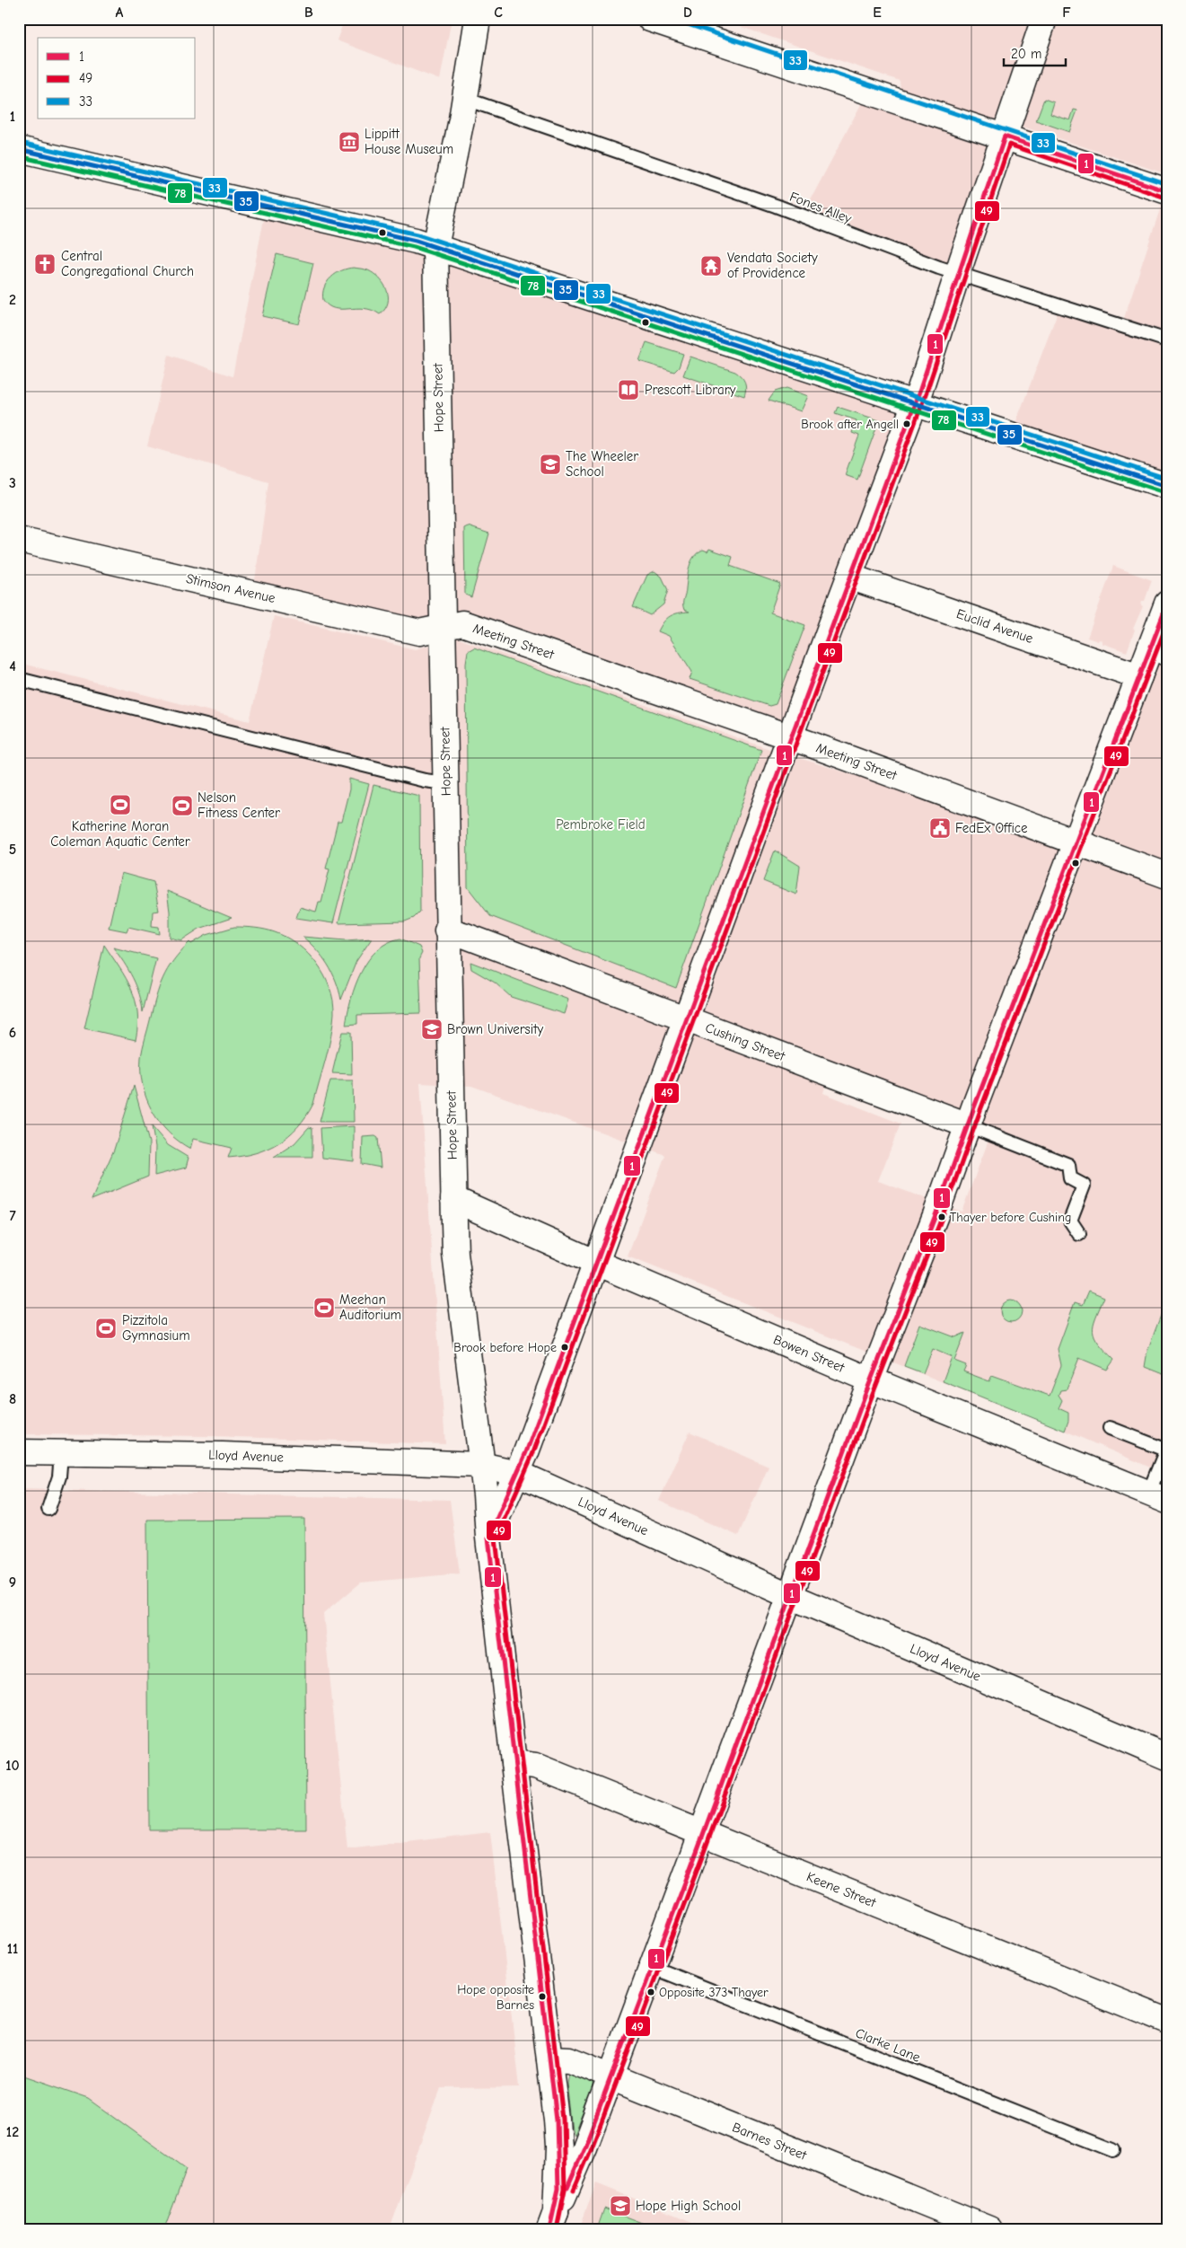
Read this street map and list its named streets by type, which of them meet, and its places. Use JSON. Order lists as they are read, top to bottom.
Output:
{
  "streets": {
    "street": [
      "Hope Street",
      "Stimson Avenue",
      "Euclid Avenue",
      "Meeting Street",
      "Cushing Street",
      "Bowen Street",
      "Lloyd Avenue",
      "Keene Street",
      "Barnes Street"
    ],
    "lane": ["Fones Alley", "Clarke Lane"]
  },
  "crossings": [
    ["Fones Alley", "Hope Street"],
    ["Hope Street", "Stimson Avenue"],
    ["Hope Street", "Meeting Street"],
    ["Hope Street", "Cushing Street"],
    ["Hope Street", "Bowen Street"],
    ["Hope Street", "Lloyd Avenue"],
    ["Hope Street", "Keene Street"],
    ["Hope Street", "Barnes Street"],
    ["Stimson Avenue", "Meeting Street"]
  ],
  "parks": ["Pembroke Field"],
  "places": {
    "museum": ["Lippitt House Museum"],
    "church": ["Central Congregational Church"],
    "temple": ["Vendata Society of Providence"],
    "library": ["Prescott Library"],
    "other": [
      "Brook after Angell",
      "Thayer before Cushing",
      "Brook before Hope",
      "Opposite 373 Thayer",
      "Hope opposite Barnes"
    ],
    "school or university": ["The Wheeler School", "Brown University", "Hope High School"],
    "sports": [
      "Katherine Moran Coleman Aquatic Center",
      "Nelson Fitness Center",
      "Meehan Auditorium",
      "Pizzitola Gymnasium"
    ],
    "public building": ["FedEx Office"]
  },
  "lines": [
    "transit line 33",
    "transit line 1",
    "transit line 49",
    "transit line 35",
    "transit line 78"
  ],
  "legend": ["1", "49", "33"],
  "scale_bar": "20 m",
  "grid": {
    "columns": [
      "A",
      "B",
      "C",
      "D",
      "E",
      "F"
    ],
    "rows": [
      "1",
      "2",
      "3",
      "4",
      "5",
      "6",
      "7",
      "8",
      "9",
      "10",
      "11",
      "12"
    ]
  }
}
